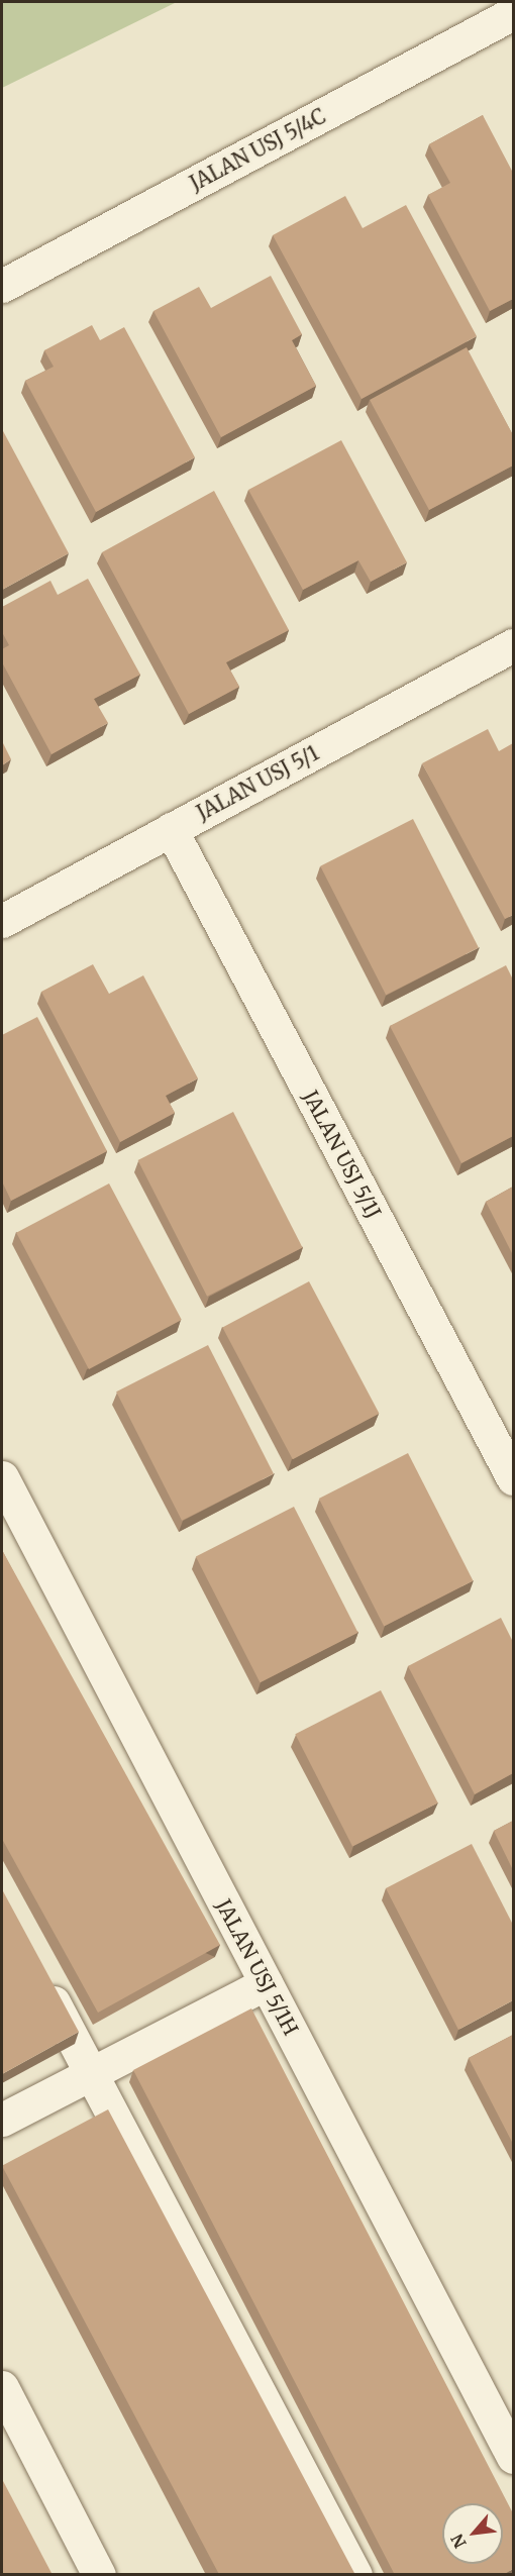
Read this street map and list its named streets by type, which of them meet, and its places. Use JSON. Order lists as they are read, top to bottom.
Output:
{
  "streets": {
    "street": [
      "JALAN USJ 5/4C",
      "JALAN USJ 5/1",
      "JALAN USJ 5/1J",
      "JALAN USJ 5/1H"
    ]
  },
  "crossings": [
    ["JALAN USJ 5/1", "JALAN USJ 5/1J"]
  ],
  "north": "bottom left"
}
